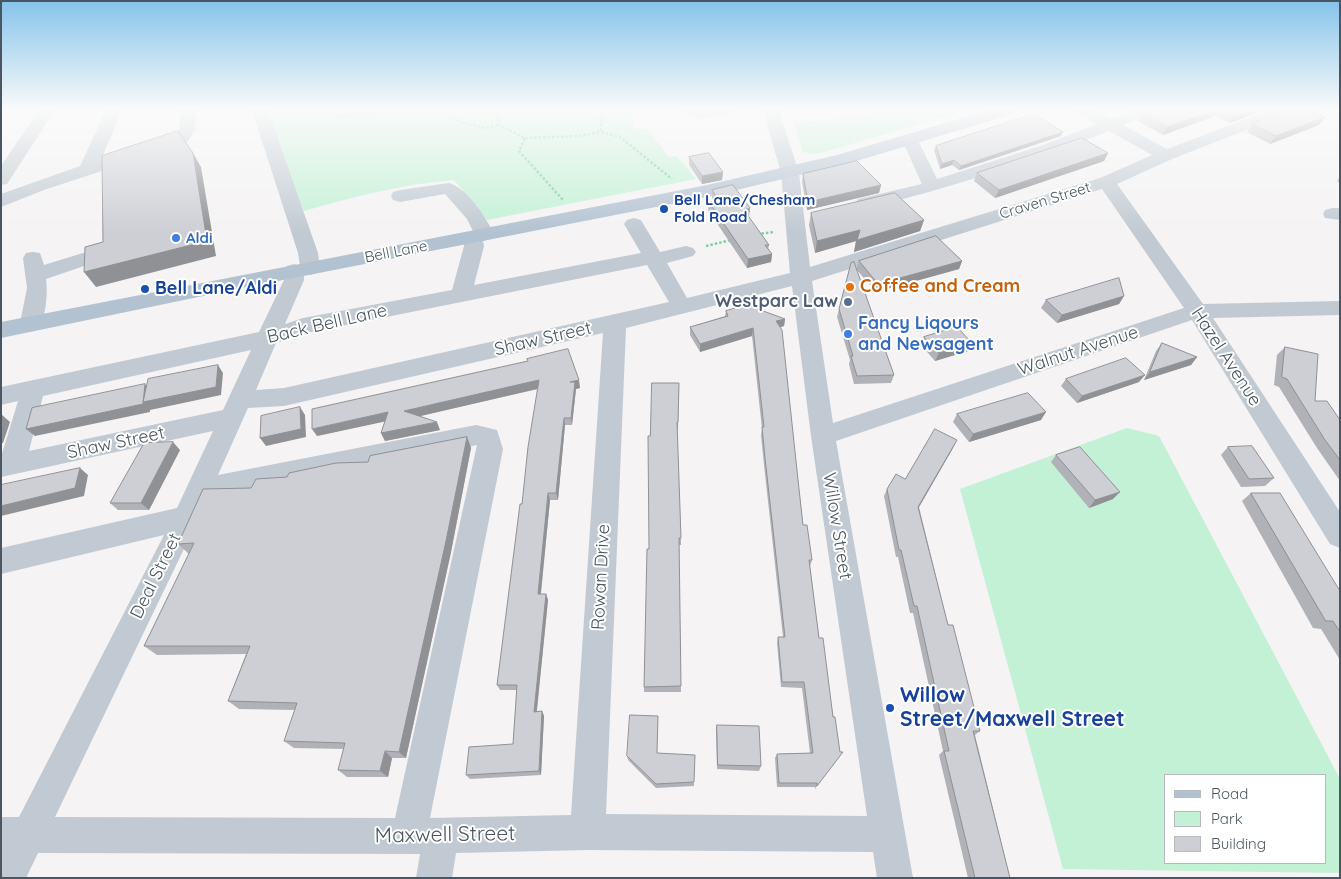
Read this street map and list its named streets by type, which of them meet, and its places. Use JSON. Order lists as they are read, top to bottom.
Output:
{
  "streets": {
    "main road": ["Bell Lane"],
    "street": [
      "Craven Street",
      "Back Bell Lane",
      "Shaw Street",
      "Walnut Avenue",
      "Hazel Avenue",
      "Willow Street",
      "Deal Street",
      "Rowan Drive",
      "Maxwell Street"
    ]
  },
  "crossings": [
    ["Craven Street", "Shaw Street"],
    ["Craven Street", "Hazel Avenue"],
    ["Craven Street", "Willow Street"],
    ["Bell Lane", "Willow Street"],
    ["Bell Lane", "Deal Street"],
    ["Back Bell Lane", "Deal Street"],
    ["Shaw Street", "Willow Street"],
    ["Shaw Street", "Deal Street"],
    ["Shaw Street", "Rowan Drive"],
    ["Walnut Avenue", "Hazel Avenue"],
    ["Walnut Avenue", "Willow Street"],
    ["Willow Street", "Maxwell Street"],
    ["Deal Street", "Maxwell Street"],
    ["Rowan Drive", "Maxwell Street"]
  ],
  "places": [
    "Bell Lane/Chesham Fold Road",
    "Aldi",
    "Coffee and Cream",
    "Bell Lane/Aldi",
    "Westparc Law",
    "Fancy Liqours and Newsagent",
    "Willow Street/Maxwell Street"
  ],
  "legend": ["Road", "Park", "Building"]
}
